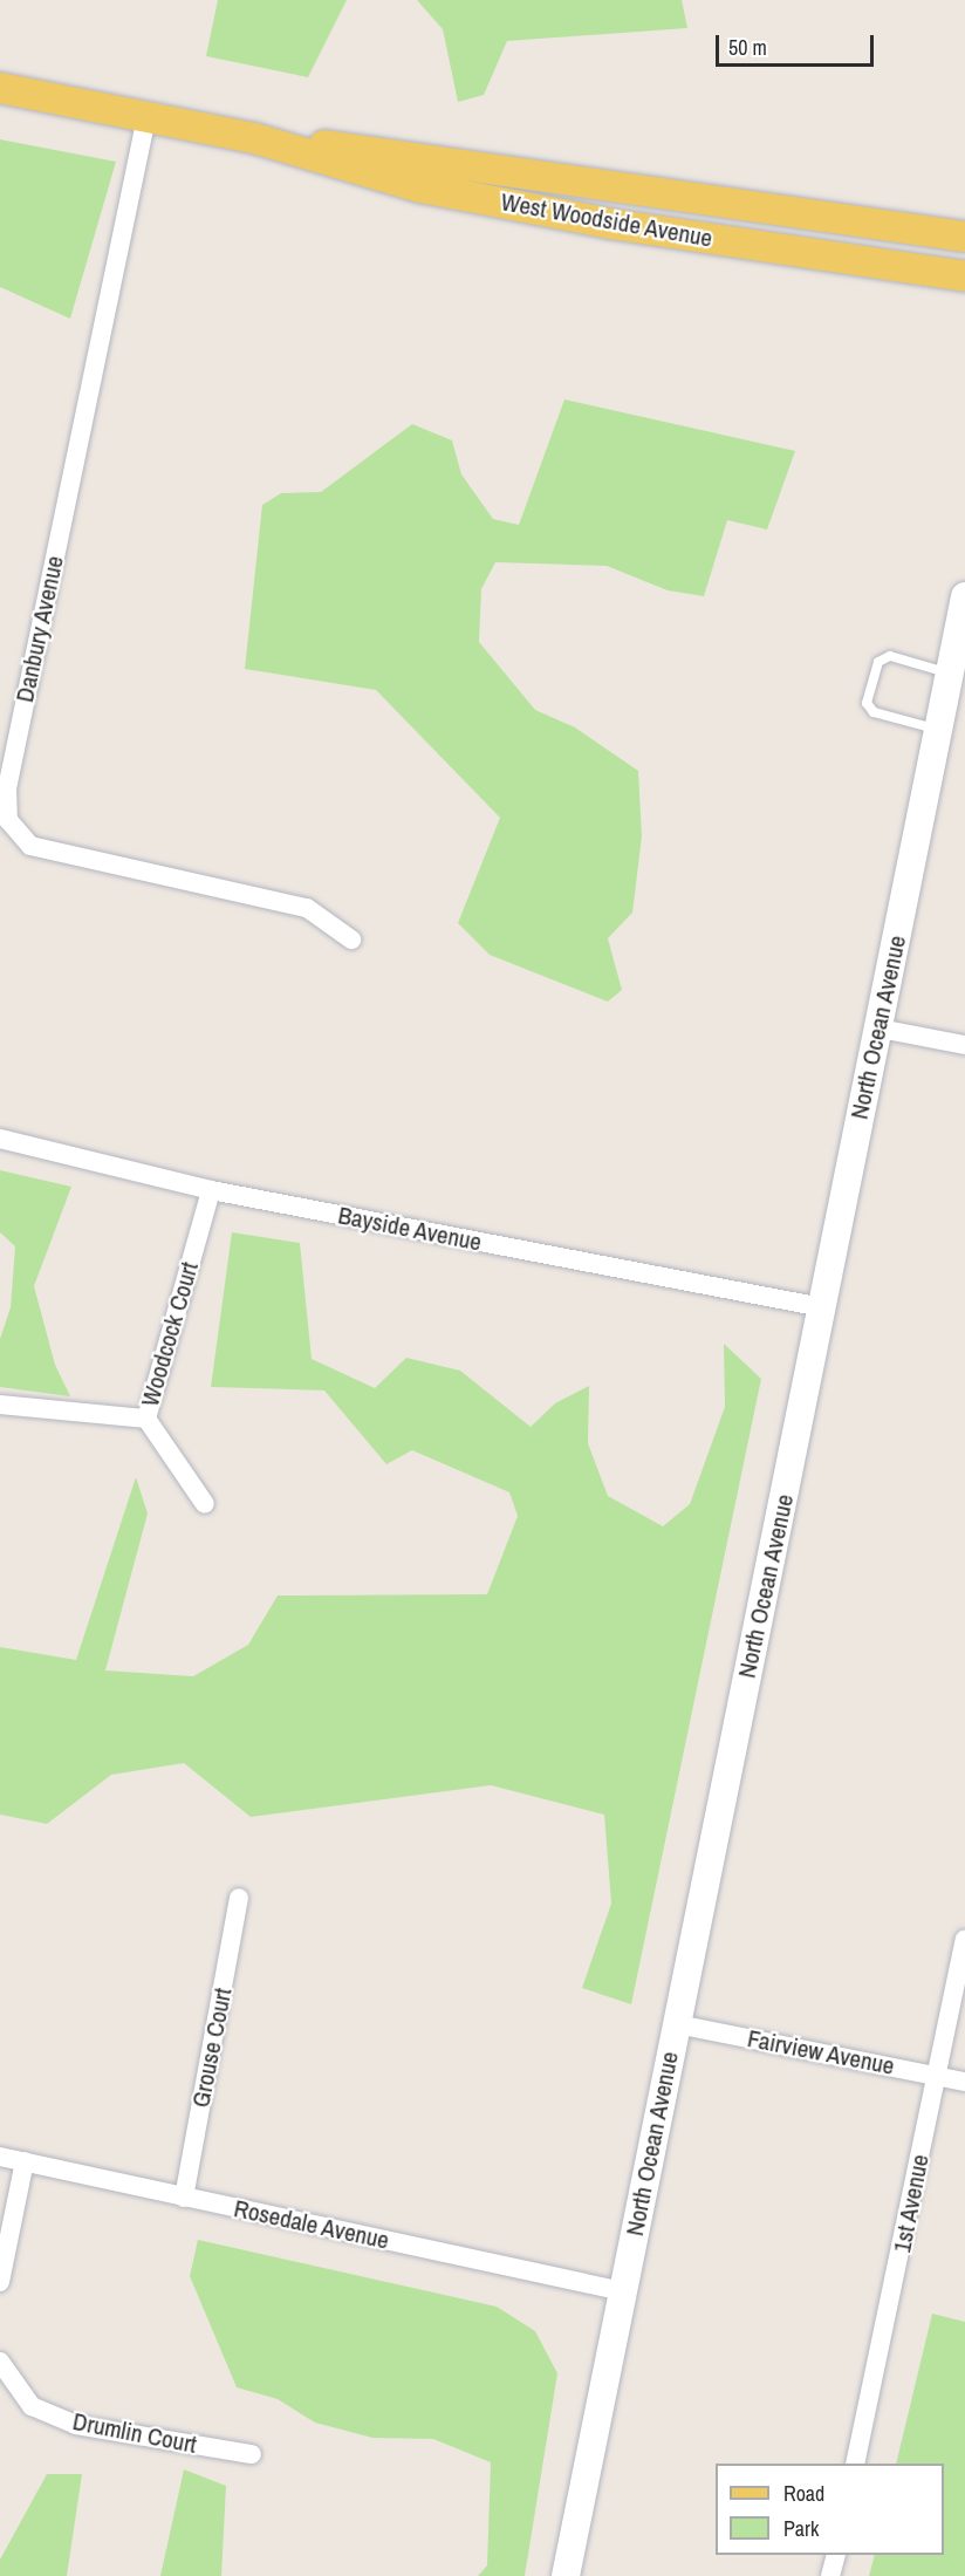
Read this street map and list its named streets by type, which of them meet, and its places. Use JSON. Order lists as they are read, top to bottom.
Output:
{
  "streets": {
    "main road": ["West Woodside Avenue", "North Ocean Avenue"],
    "street": [
      "Danbury Avenue",
      "Bayside Avenue",
      "Woodcock Court",
      "Grouse Court",
      "Fairview Avenue",
      "1st Avenue",
      "Rosedale Avenue",
      "Drumlin Court"
    ]
  },
  "crossings": [
    ["West Woodside Avenue", "Danbury Avenue"],
    ["North Ocean Avenue", "Bayside Avenue"],
    ["North Ocean Avenue", "Fairview Avenue"],
    ["North Ocean Avenue", "Rosedale Avenue"],
    ["Bayside Avenue", "Woodcock Court"],
    ["Grouse Court", "Rosedale Avenue"],
    ["Fairview Avenue", "1st Avenue"]
  ],
  "legend": ["Road", "Park"],
  "scale_bar": "50 m"
}
